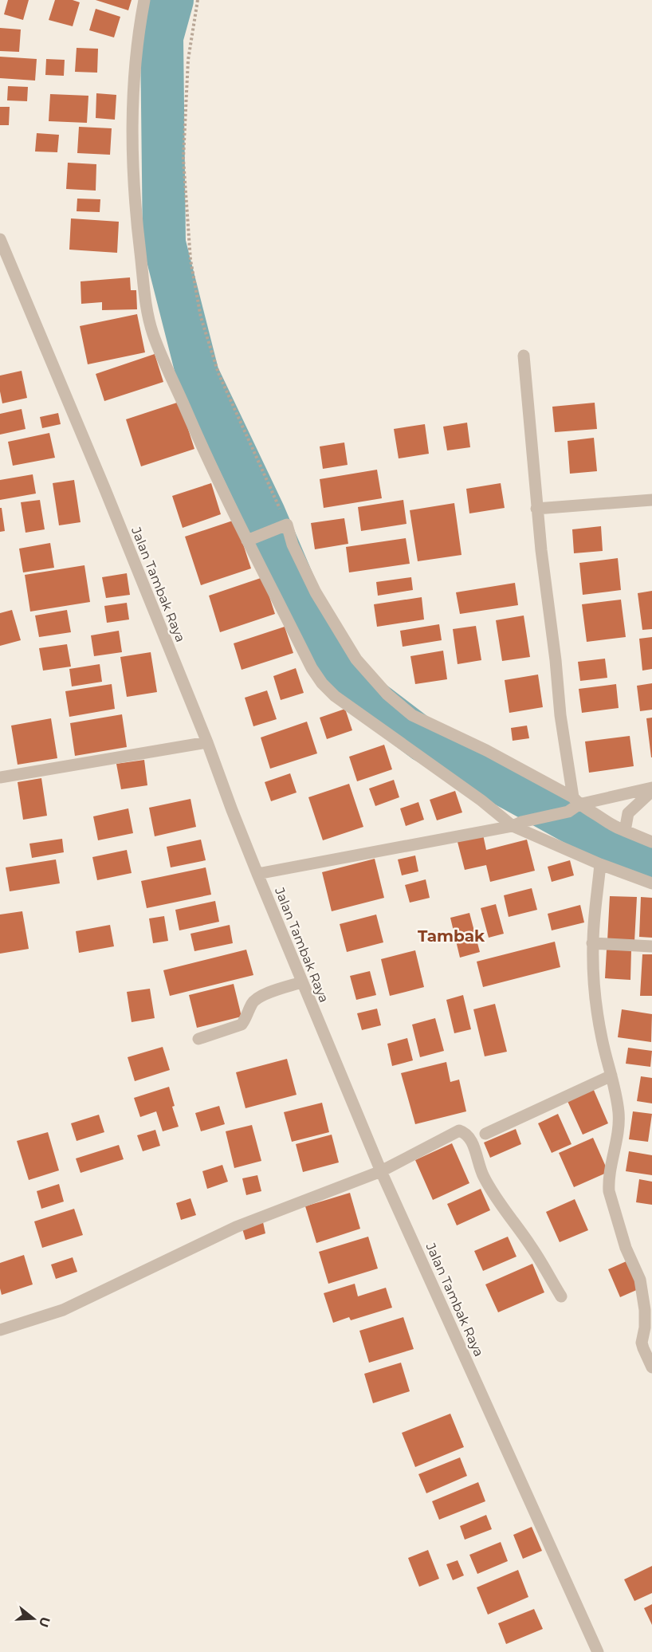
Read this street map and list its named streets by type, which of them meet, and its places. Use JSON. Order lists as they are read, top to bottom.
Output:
{
  "streets": {
    "street": ["Jalan Tambak Raya"]
  },
  "districts": ["Tambak"],
  "north": "right"
}
